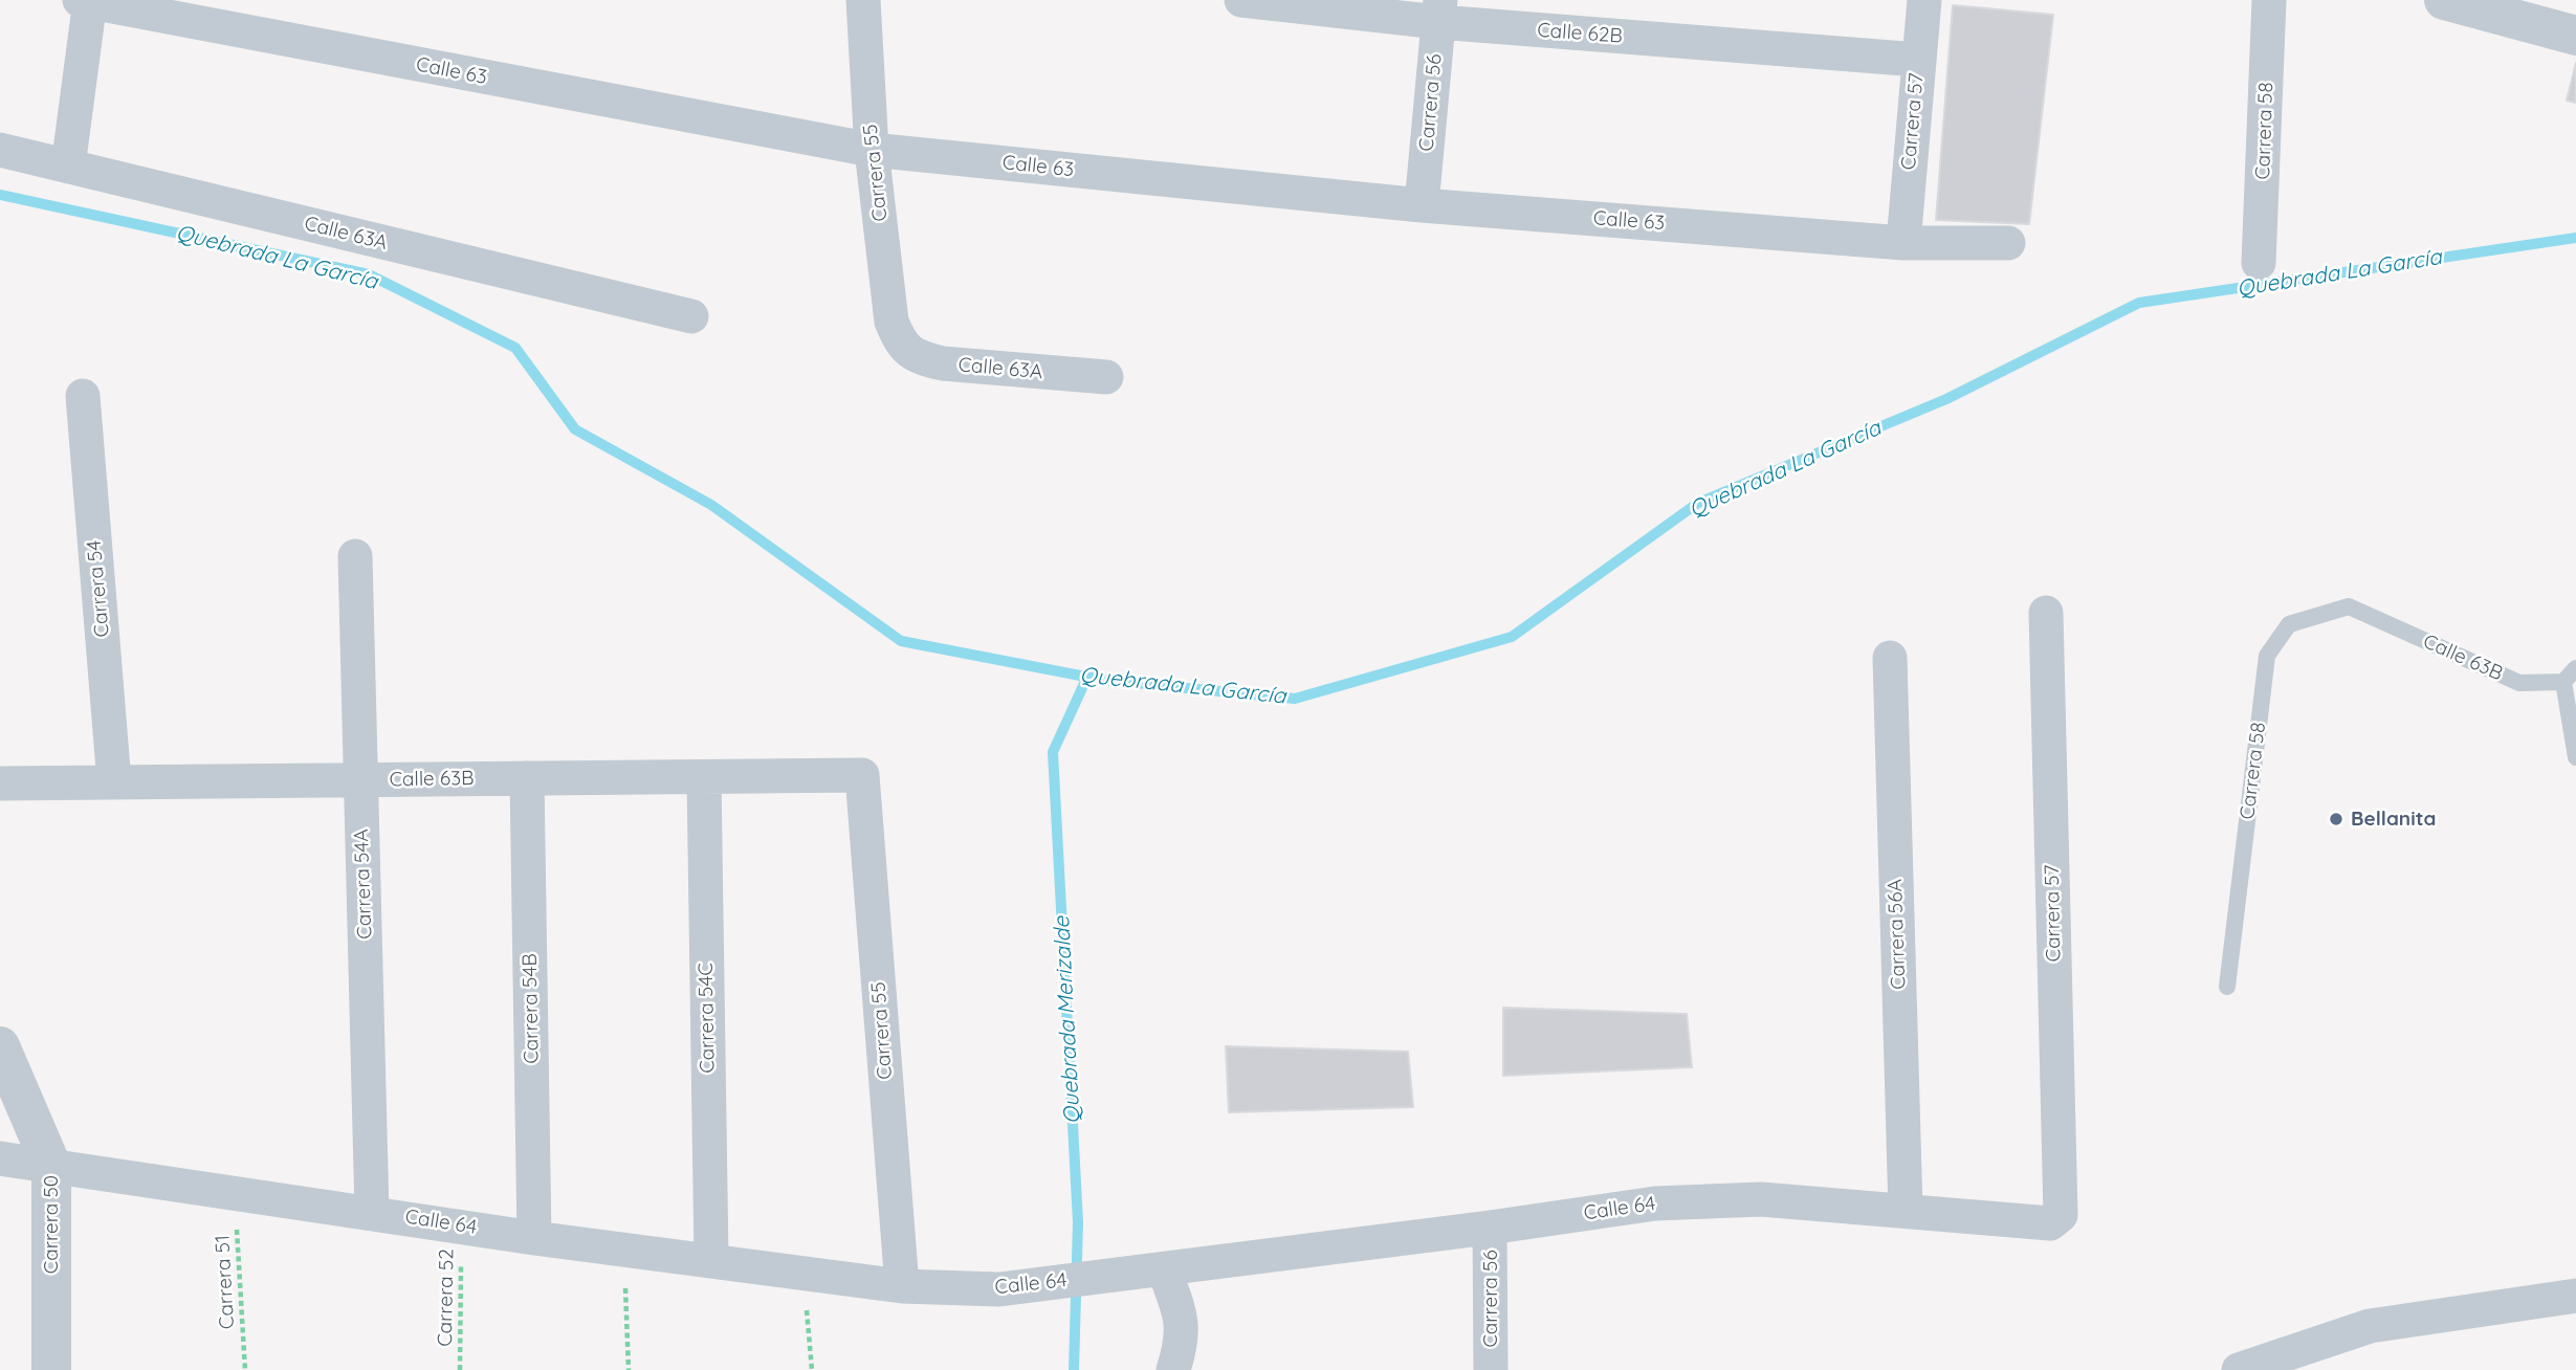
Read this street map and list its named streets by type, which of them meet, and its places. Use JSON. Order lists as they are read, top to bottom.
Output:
{
  "streets": {
    "street": [
      "Calle 62B",
      "Calle 63",
      "Carrera 56",
      "Carrera 57",
      "Carrera 58",
      "Carrera 55",
      "Calle 63A",
      "Carrera 54",
      "Calle 63B",
      "Carrera 54A",
      "Carrera 56A",
      "Carrera 54B",
      "Carrera 54C",
      "Calle 64",
      "Carrera 50"
    ],
    "path": ["Carrera 51", "Carrera 52"]
  },
  "crossings": [
    ["Calle 62B", "Carrera 56"],
    ["Calle 62B", "Carrera 57"],
    ["Calle 63", "Carrera 56"],
    ["Calle 63", "Carrera 57"],
    ["Calle 63", "Carrera 55"],
    ["Carrera 56", "Calle 64"],
    ["Carrera 57", "Calle 64"],
    ["Carrera 58", "Calle 63B"],
    ["Carrera 55", "Calle 63A"],
    ["Carrera 55", "Calle 63B"],
    ["Carrera 55", "Calle 64"],
    ["Carrera 54", "Calle 63B"],
    ["Calle 63B", "Carrera 54A"],
    ["Calle 63B", "Carrera 54B"],
    ["Calle 63B", "Carrera 54C"],
    ["Carrera 54A", "Calle 64"],
    ["Carrera 56A", "Calle 64"],
    ["Carrera 54B", "Calle 64"],
    ["Carrera 54C", "Calle 64"],
    ["Calle 64", "Carrera 50"],
    ["Calle 64", "Carrera 51"],
    ["Calle 64", "Carrera 52"]
  ],
  "water": ["Quebrada La García", "Quebrada Merizalde"],
  "places": ["Bellanita"]
}
